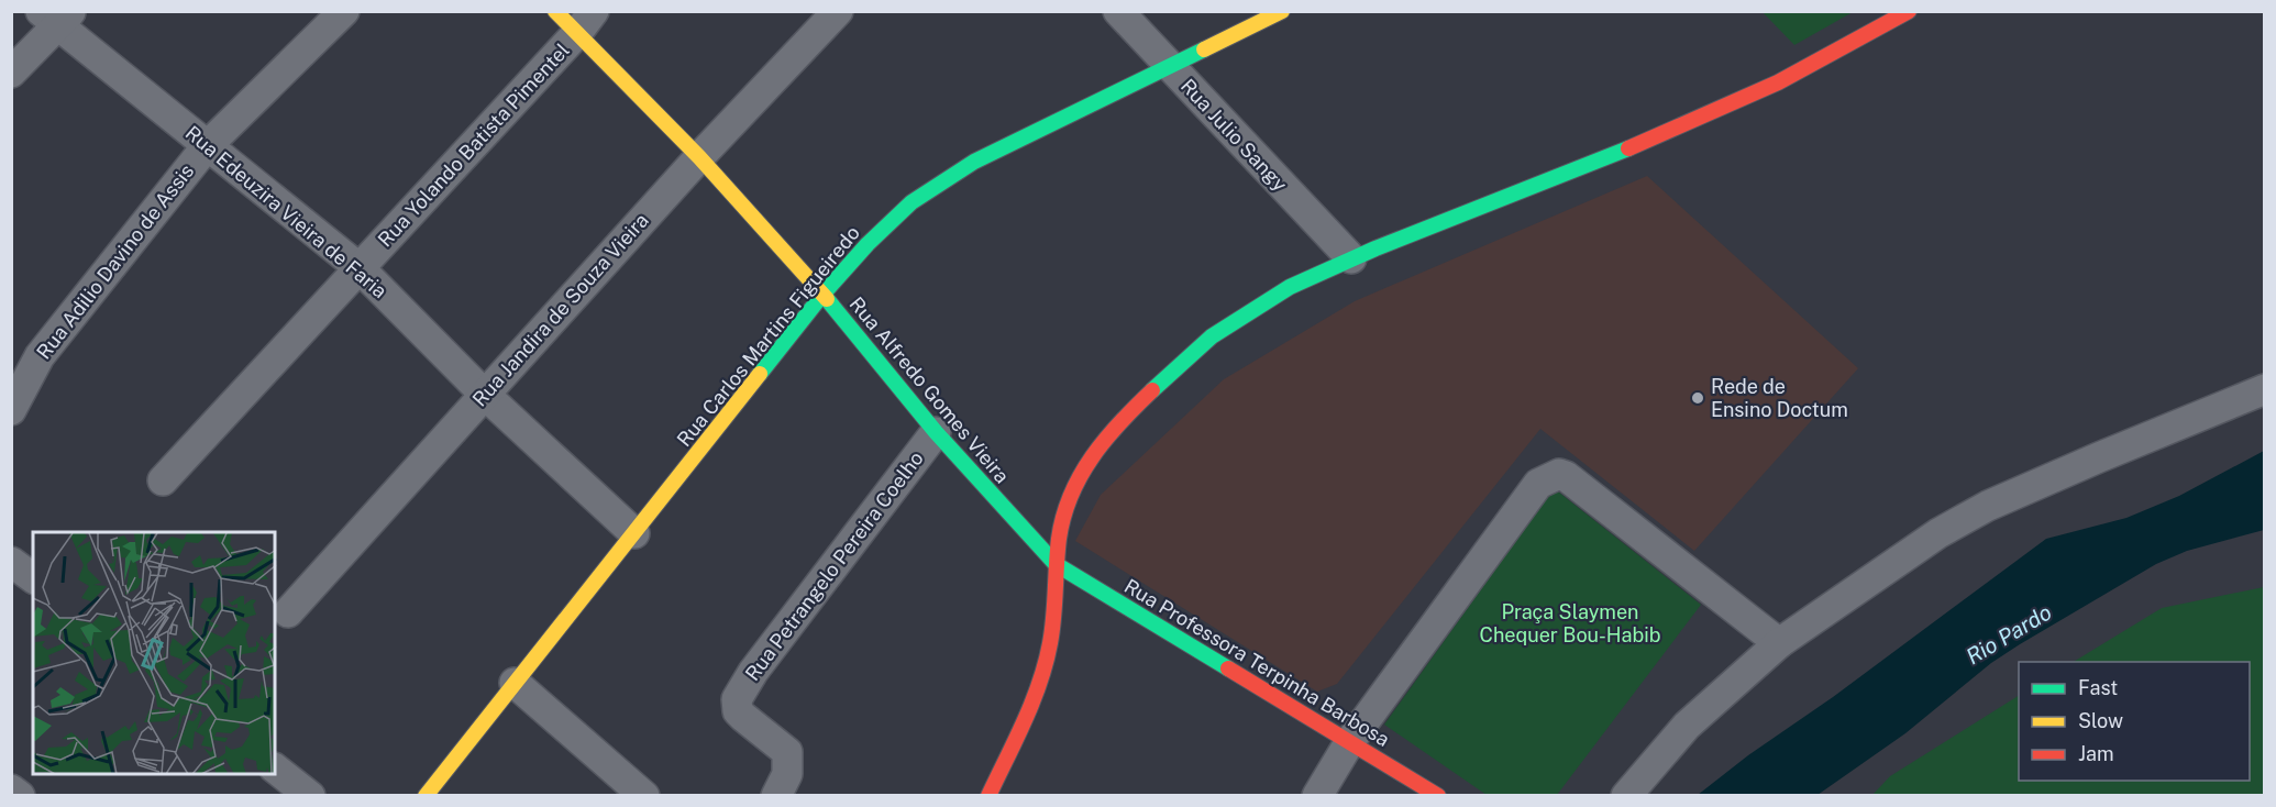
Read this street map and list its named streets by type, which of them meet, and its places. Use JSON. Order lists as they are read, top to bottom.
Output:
{
  "streets": {
    "street": [
      "Rua Julio Sangy",
      "Rua Yolando Batista Pimentel",
      "Rua Edeuzira Vieira de Faria",
      "Rua Adilio Davino de Assis",
      "Rua Jandira de Souza Vieira",
      "Rua Carlos Martins Figueiredo",
      "Rua Alfredo Gomes Vieira",
      "Rua Petrangelo Pereira Coelho",
      "Rua Professora Terpinha Barbosa"
    ]
  },
  "crossings": [
    ["Rua Julio Sangy", "Rua Carlos Martins Figueiredo"],
    ["Rua Yolando Batista Pimentel", "Rua Edeuzira Vieira de Faria"],
    ["Rua Yolando Batista Pimentel", "Rua Alfredo Gomes Vieira"],
    ["Rua Edeuzira Vieira de Faria", "Rua Adilio Davino de Assis"],
    ["Rua Edeuzira Vieira de Faria", "Rua Jandira de Souza Vieira"],
    ["Rua Edeuzira Vieira de Faria", "Rua Carlos Martins Figueiredo"],
    ["Rua Jandira de Souza Vieira", "Rua Alfredo Gomes Vieira"],
    ["Rua Carlos Martins Figueiredo", "Rua Alfredo Gomes Vieira"],
    ["Rua Alfredo Gomes Vieira", "Rua Petrangelo Pereira Coelho"],
    ["Rua Alfredo Gomes Vieira", "Rua Professora Terpinha Barbosa"]
  ],
  "water": ["Rio Pardo"],
  "parks": ["Praça Slaymen Chequer Bou-Habib"],
  "places": ["Rede de Ensino Doctum"],
  "legend": ["Fast", "Slow", "Jam"]
}
